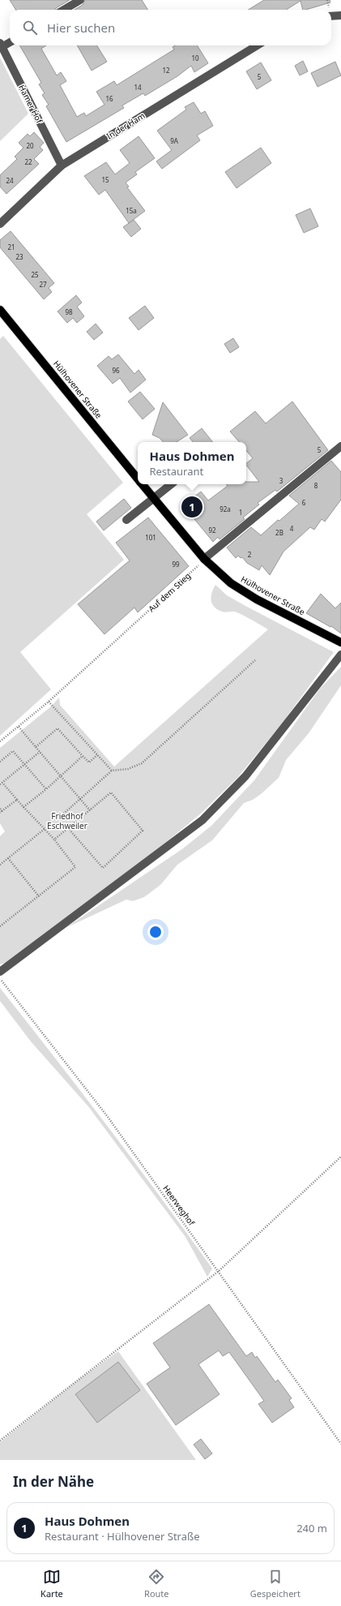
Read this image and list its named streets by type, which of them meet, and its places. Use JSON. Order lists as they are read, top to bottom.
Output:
{
  "streets": {
    "main road": ["Hülhovener Straße"],
    "street": ["Hamer Hof", "In der Ham"],
    "path": ["Auf dem Stieg", "Heerweghof"]
  },
  "crossings": [
    ["Hamer Hof", "In der Ham"],
    ["Hülhovener Straße", "Auf dem Stieg"]
  ],
  "parks": ["Friedhof Eschweiler"],
  "house_numbers": [
    "10",
    "12",
    "5",
    "14",
    "16",
    "9A",
    "20",
    "22",
    "15",
    "24",
    "15a",
    "21",
    "23",
    "25",
    "27",
    "98",
    "96",
    "5",
    "3",
    "8",
    "6",
    "92a",
    "1",
    "4",
    "92",
    "2B",
    "101",
    "2",
    "99"
  ],
  "page": {
    "search": "Hier suchen",
    "popup": ["Haus Dohmen", "Restaurant"],
    "pins": "1",
    "heading": "In der Nähe",
    "list": [
      {
        "mark": "1",
        "name": "Haus Dohmen",
        "note": "Restaurant · Hülhovener Straße",
        "value": "240 m"
      }
    ],
    "nav": ["Karte", "Route", "Gespeichert"]
  }
}
